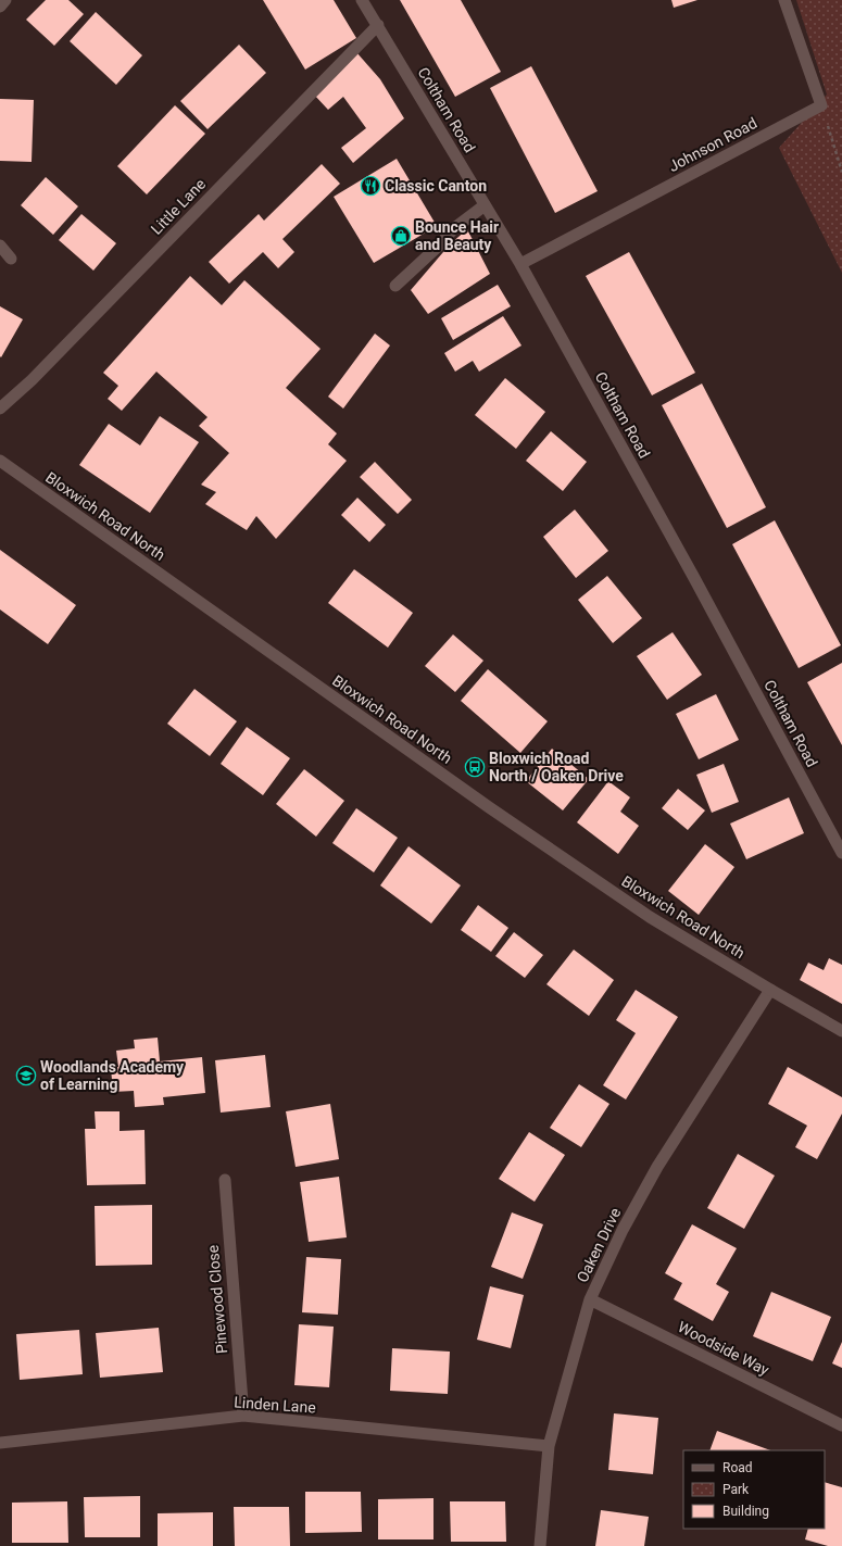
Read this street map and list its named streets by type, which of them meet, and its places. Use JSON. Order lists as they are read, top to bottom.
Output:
{
  "streets": {
    "street": [
      "Coltham Road",
      "Johnson Road",
      "Little Lane",
      "Bloxwich Road North",
      "Oaken Drive",
      "Pinewood Close",
      "Woodside Way",
      "Linden Lane"
    ]
  },
  "crossings": [
    ["Coltham Road", "Johnson Road"],
    ["Coltham Road", "Little Lane"],
    ["Bloxwich Road North", "Oaken Drive"],
    ["Oaken Drive", "Woodside Way"],
    ["Oaken Drive", "Linden Lane"],
    ["Pinewood Close", "Linden Lane"]
  ],
  "places": {
    "restaurant": ["Classic Canton"],
    "shop": ["Bounce Hair and Beauty"],
    "bus stop": ["Bloxwich Road North / Oaken Drive"],
    "school or university": ["Woodlands Academy of Learning"]
  },
  "legend": ["Road", "Park", "Building"]
}
